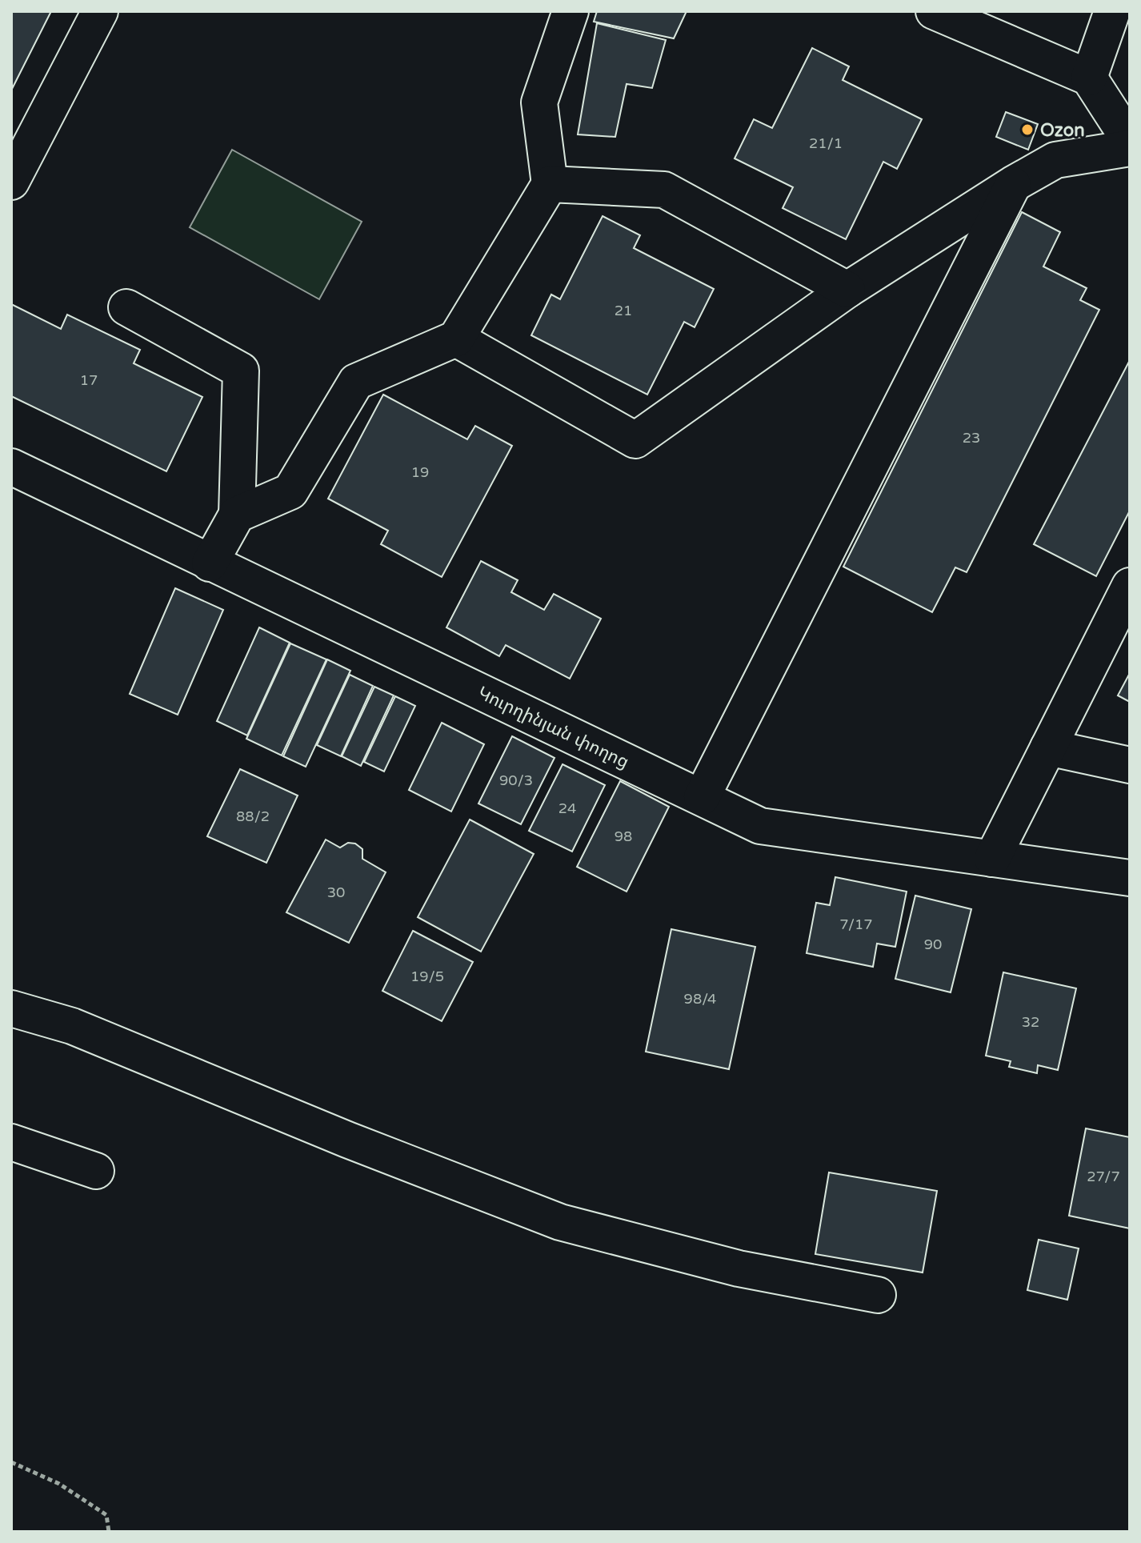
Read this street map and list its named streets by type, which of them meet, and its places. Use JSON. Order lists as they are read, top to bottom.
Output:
{
  "streets": {
    "street": ["Կուրղինյան փողոց"]
  },
  "places": ["Ozon"],
  "house_numbers": [
    "21/1",
    "21",
    "17",
    "23",
    "19",
    "90/3",
    "24",
    "88/2",
    "98",
    "30",
    "7/17",
    "90",
    "19/5",
    "98/4",
    "32",
    "27/7"
  ]
}
